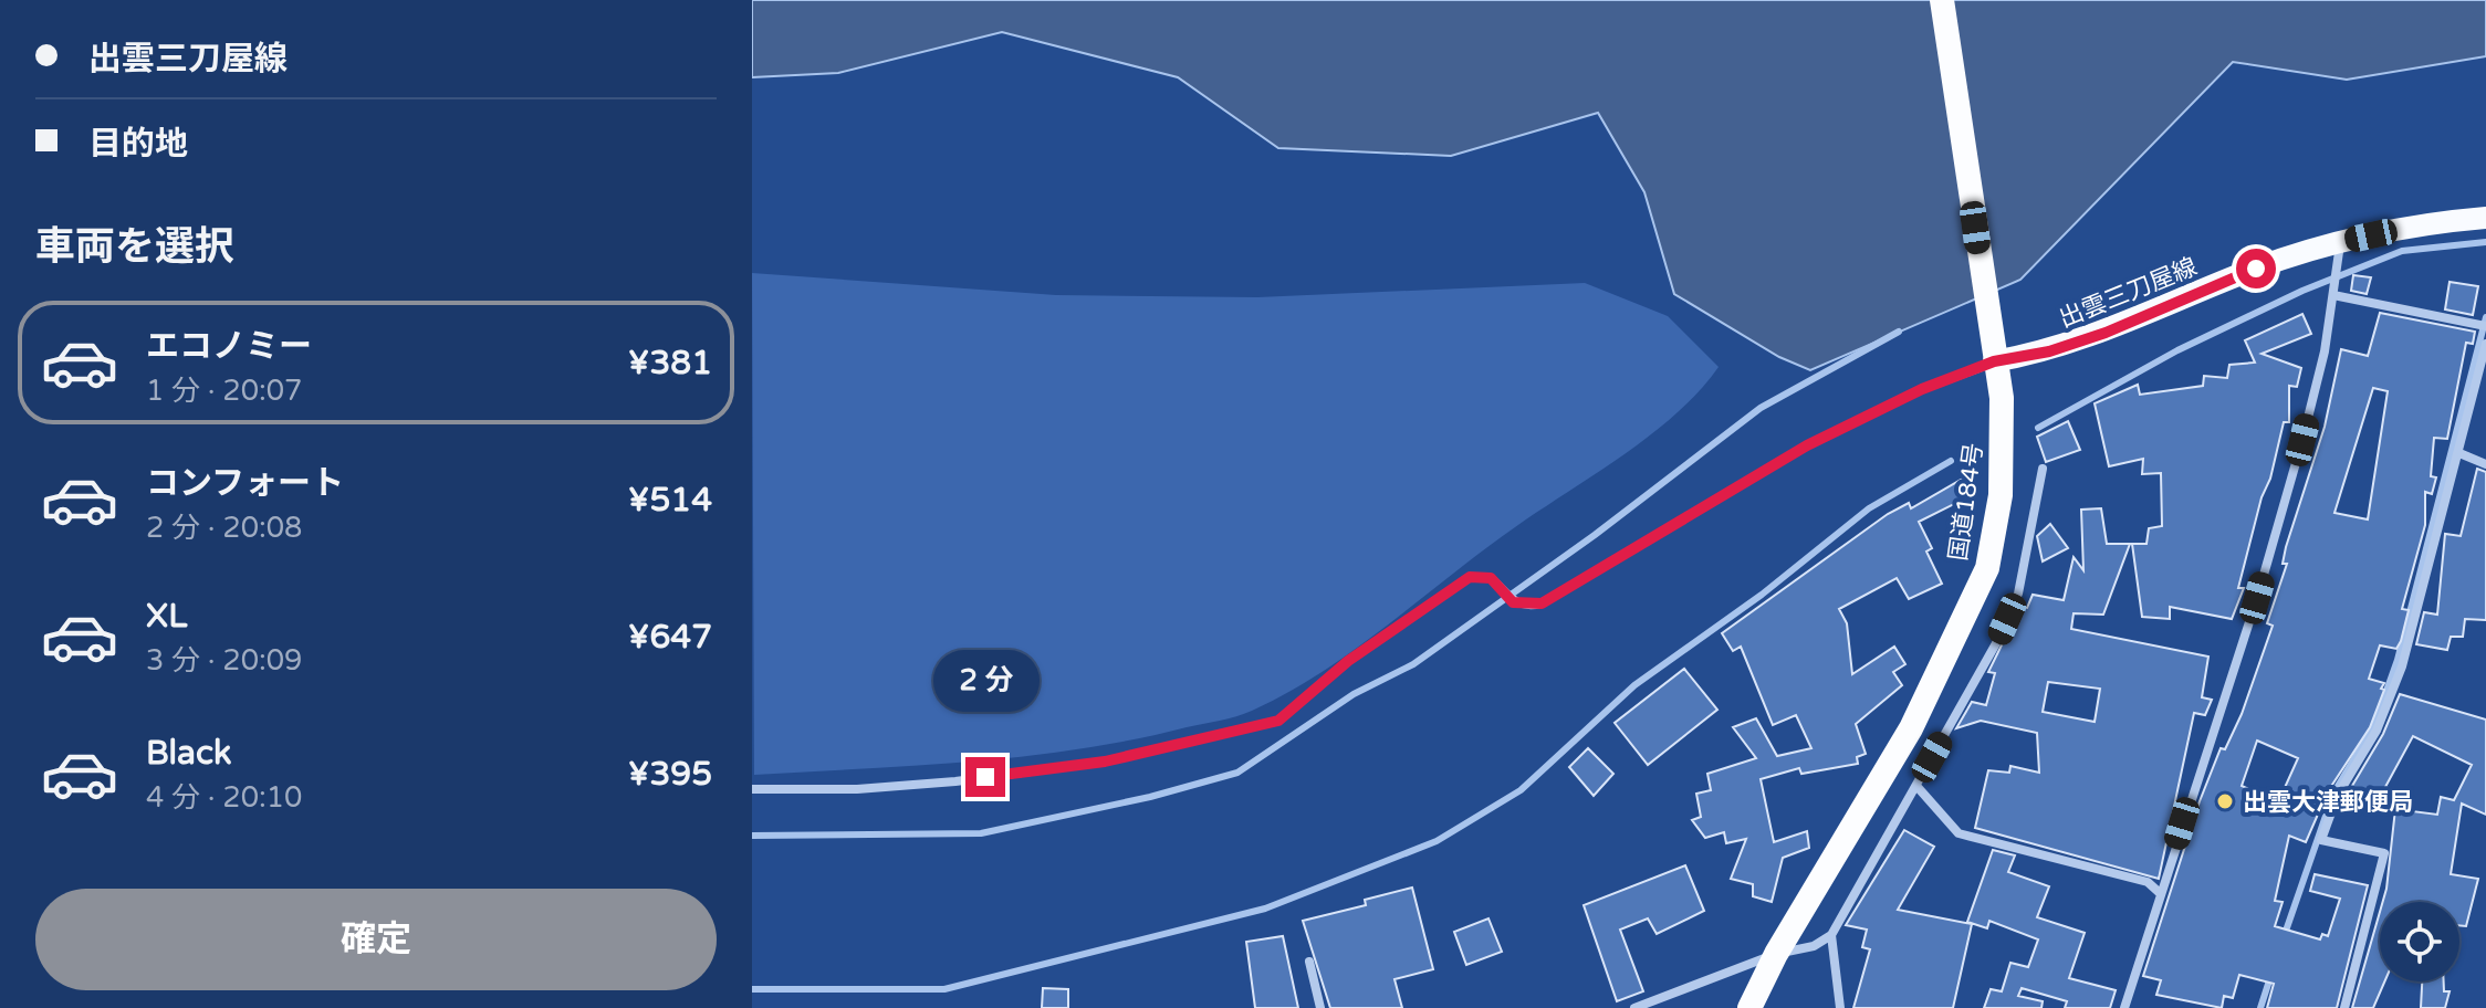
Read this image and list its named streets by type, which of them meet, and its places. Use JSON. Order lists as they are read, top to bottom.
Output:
{
  "streets": {
    "highway": ["国道184号"],
    "main road": ["出雲三刀屋線"]
  },
  "crossings": [
    ["出雲三刀屋線", "国道184号"]
  ],
  "places": ["出雲大津郵便局"],
  "page": {
    "banner": ["出雲三刀屋線", "目的地"],
    "heading": "車両を選択",
    "list": [
      {
        "name": "エコノミー",
        "note": "1 分 · 20:07",
        "value": "¥381"
      },
      {
        "name": "コンフォート",
        "note": "2 分 · 20:08",
        "value": "¥514"
      },
      {
        "name": "XL",
        "note": "3 分 · 20:09",
        "value": "¥647"
      },
      {
        "name": "Black",
        "note": "4 分 · 20:10",
        "value": "¥395"
      }
    ],
    "bubble": "2 分",
    "buttons": "確定"
  }
}
